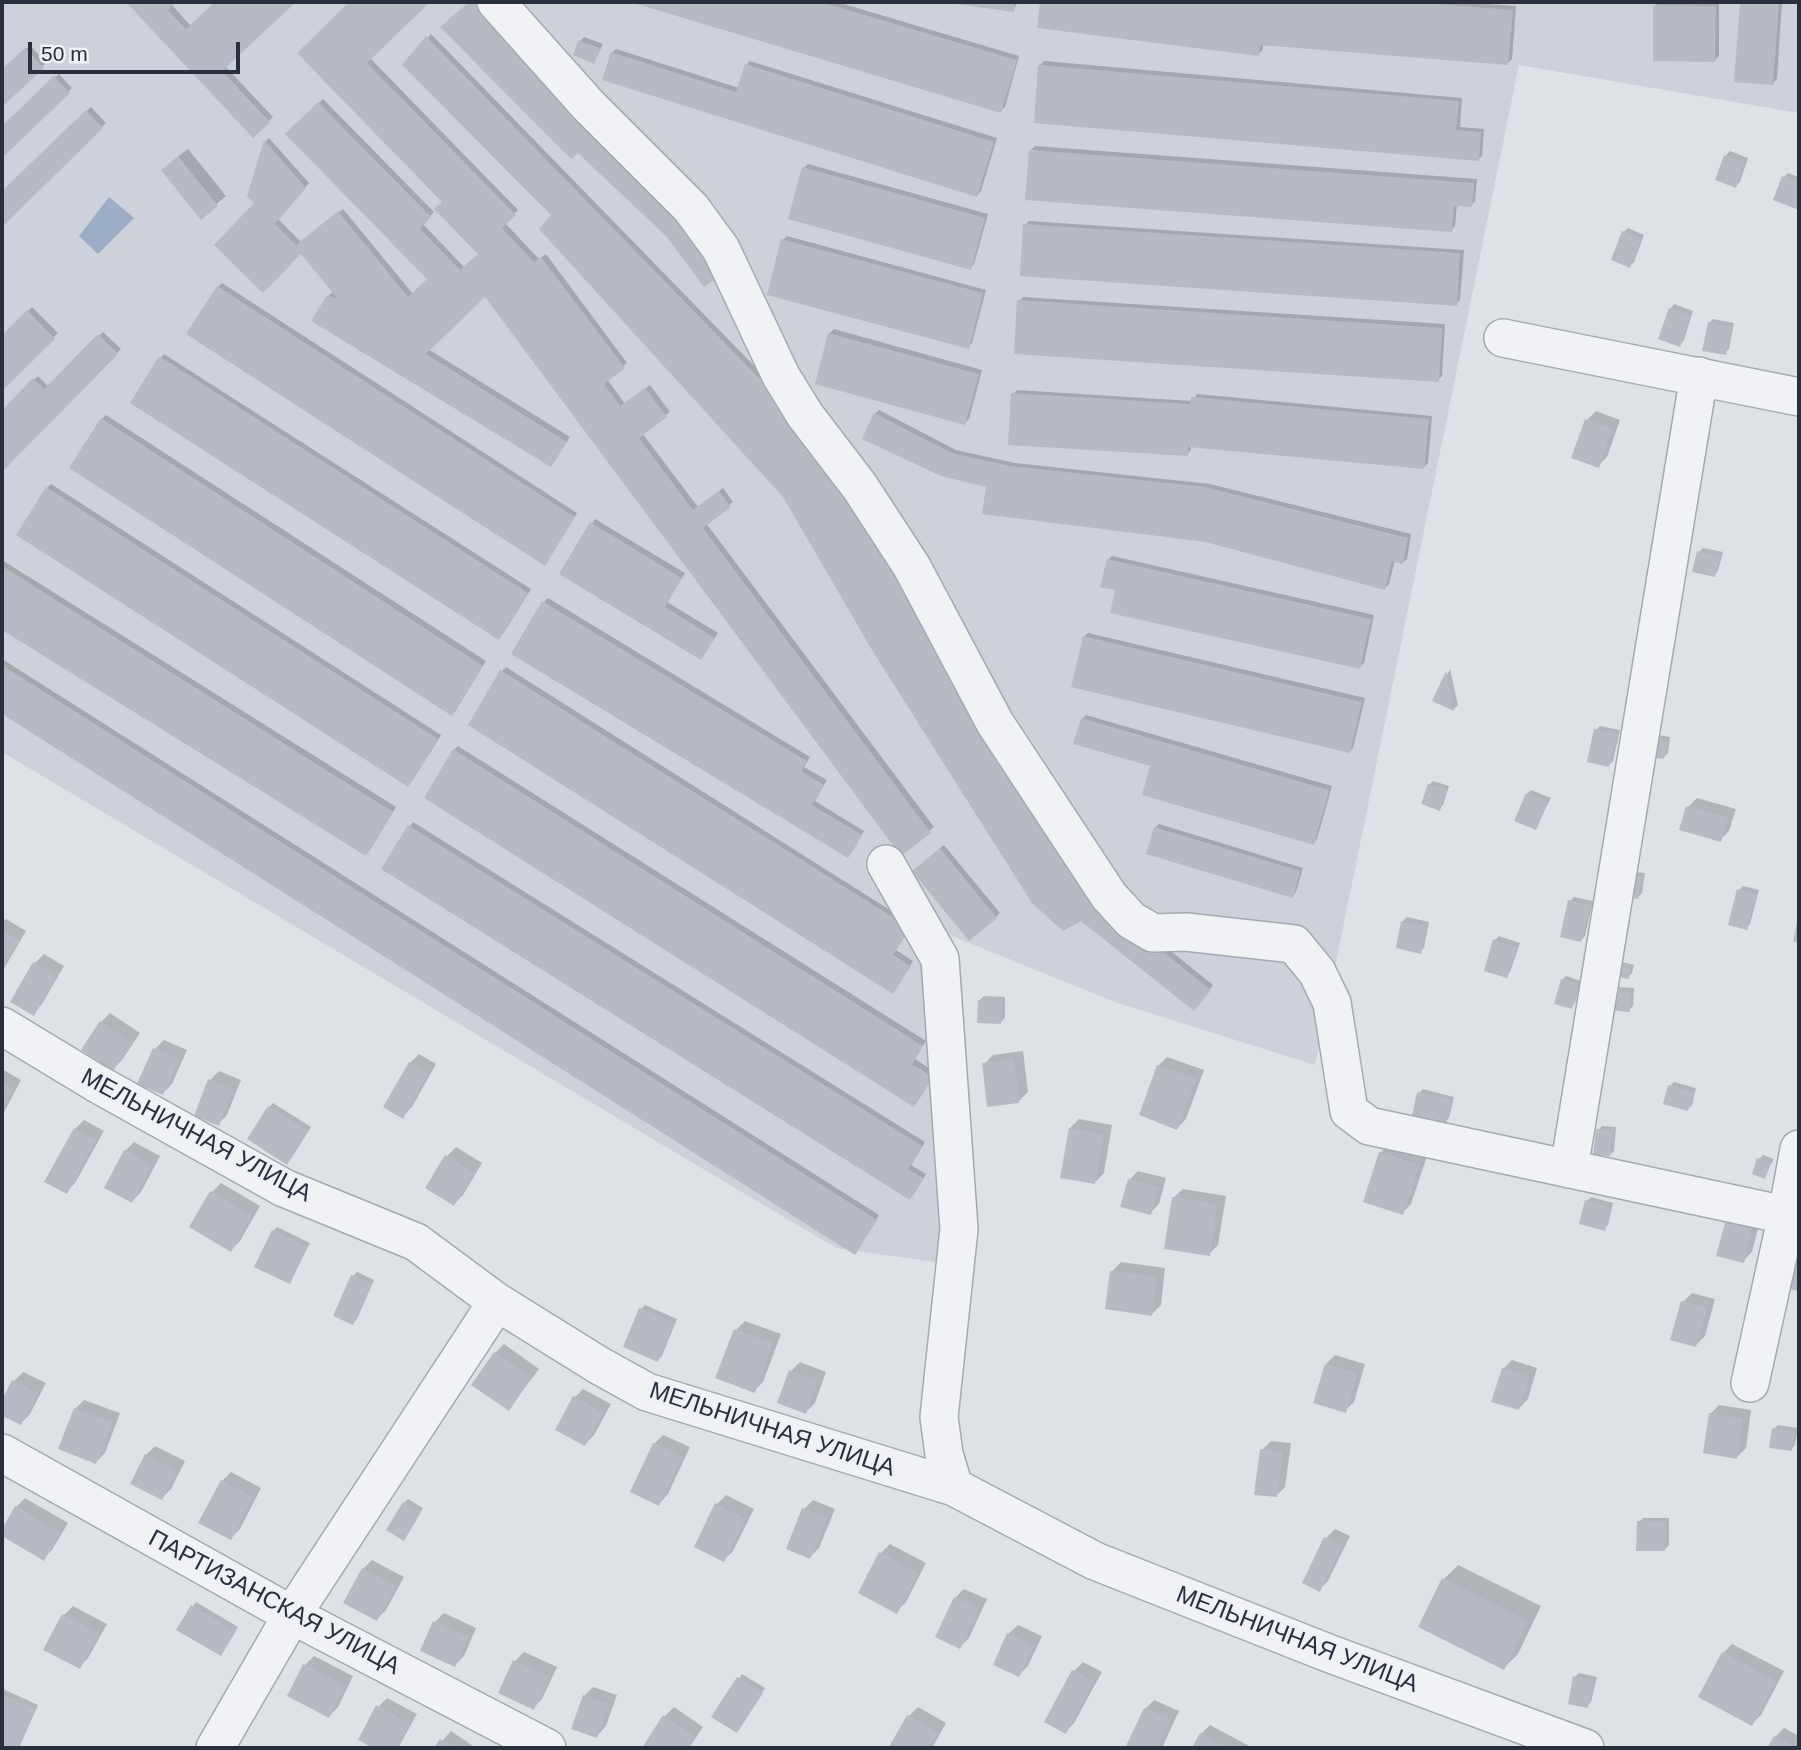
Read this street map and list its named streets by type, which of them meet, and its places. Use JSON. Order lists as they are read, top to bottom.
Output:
{
  "streets": {
    "street": ["МЕЛЬНИЧНАЯ УЛИЦА", "ПАРТИЗАНСКАЯ УЛИЦА"]
  },
  "scale_bar": "50 m"
}
